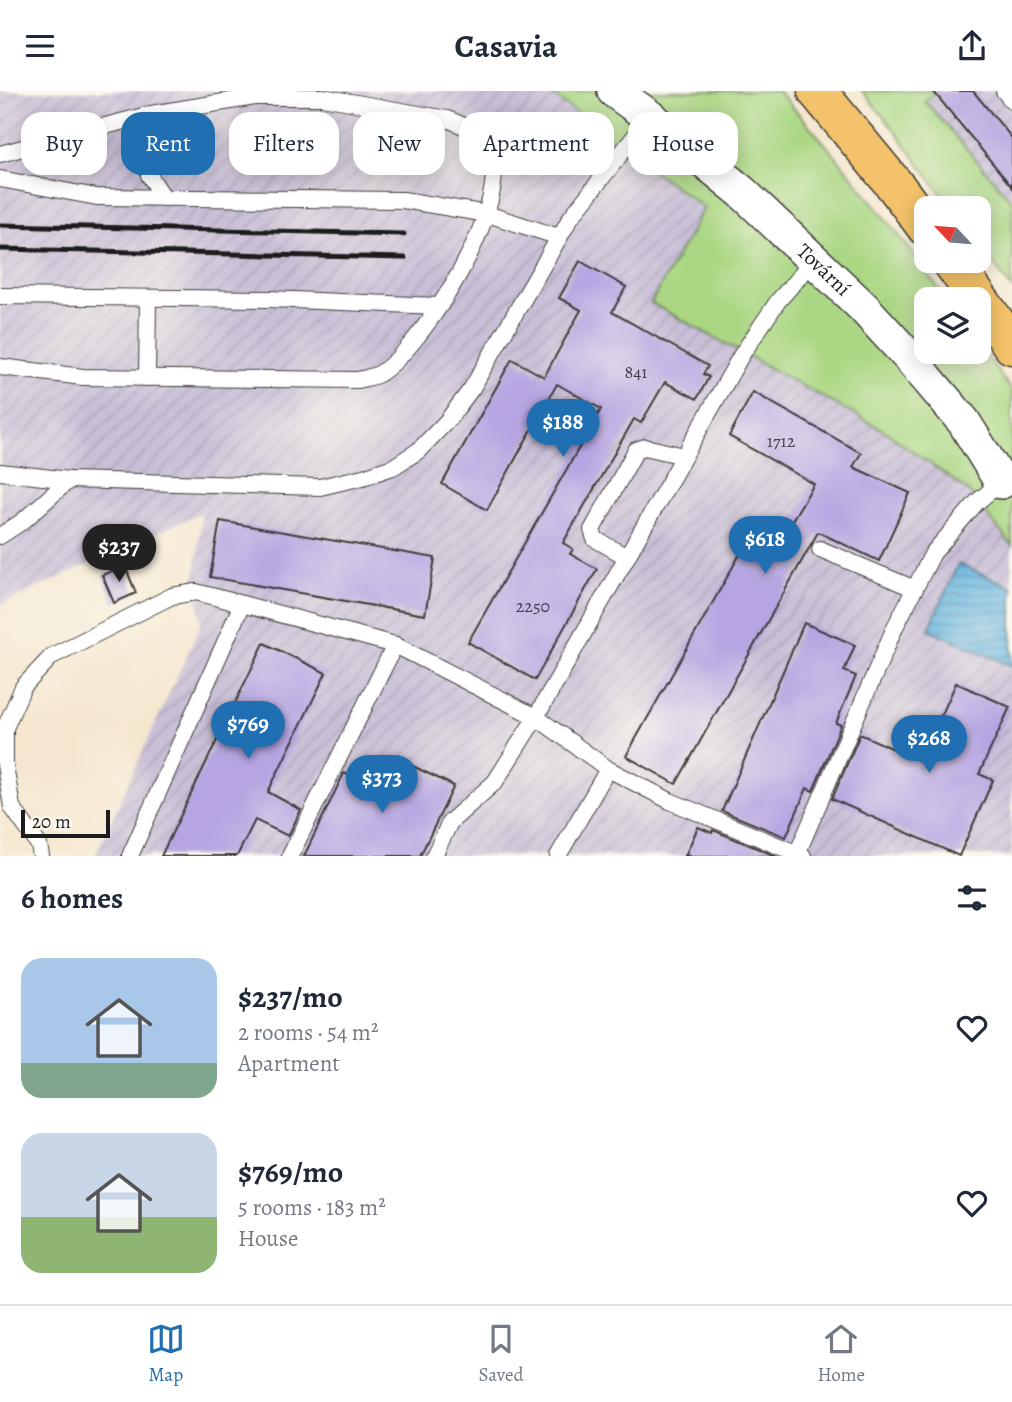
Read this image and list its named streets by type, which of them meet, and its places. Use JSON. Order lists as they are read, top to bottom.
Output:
{
  "streets": {
    "street": ["Tovární"]
  },
  "house_numbers": ["841", "1712", "2250"],
  "scale_bar": "20 m",
  "north": "top left",
  "page": {
    "header": "Casavia",
    "chip": [
      "Buy",
      "Rent",
      "Filters",
      "New",
      "Apartment",
      "House"
    ],
    "price": [
      "$188",
      "$618",
      "$237",
      "$769",
      "$268",
      "$373"
    ],
    "scale": "20 m",
    "heading": "6 homes",
    "list": [
      {
        "name": "$237/mo",
        "note": "2 rooms · 54 m² · Apartment"
      },
      {
        "name": "$769/mo",
        "note": "5 rooms · 183 m² · House"
      }
    ],
    "tabs": ["Map", "Saved", "Home"]
  }
}
